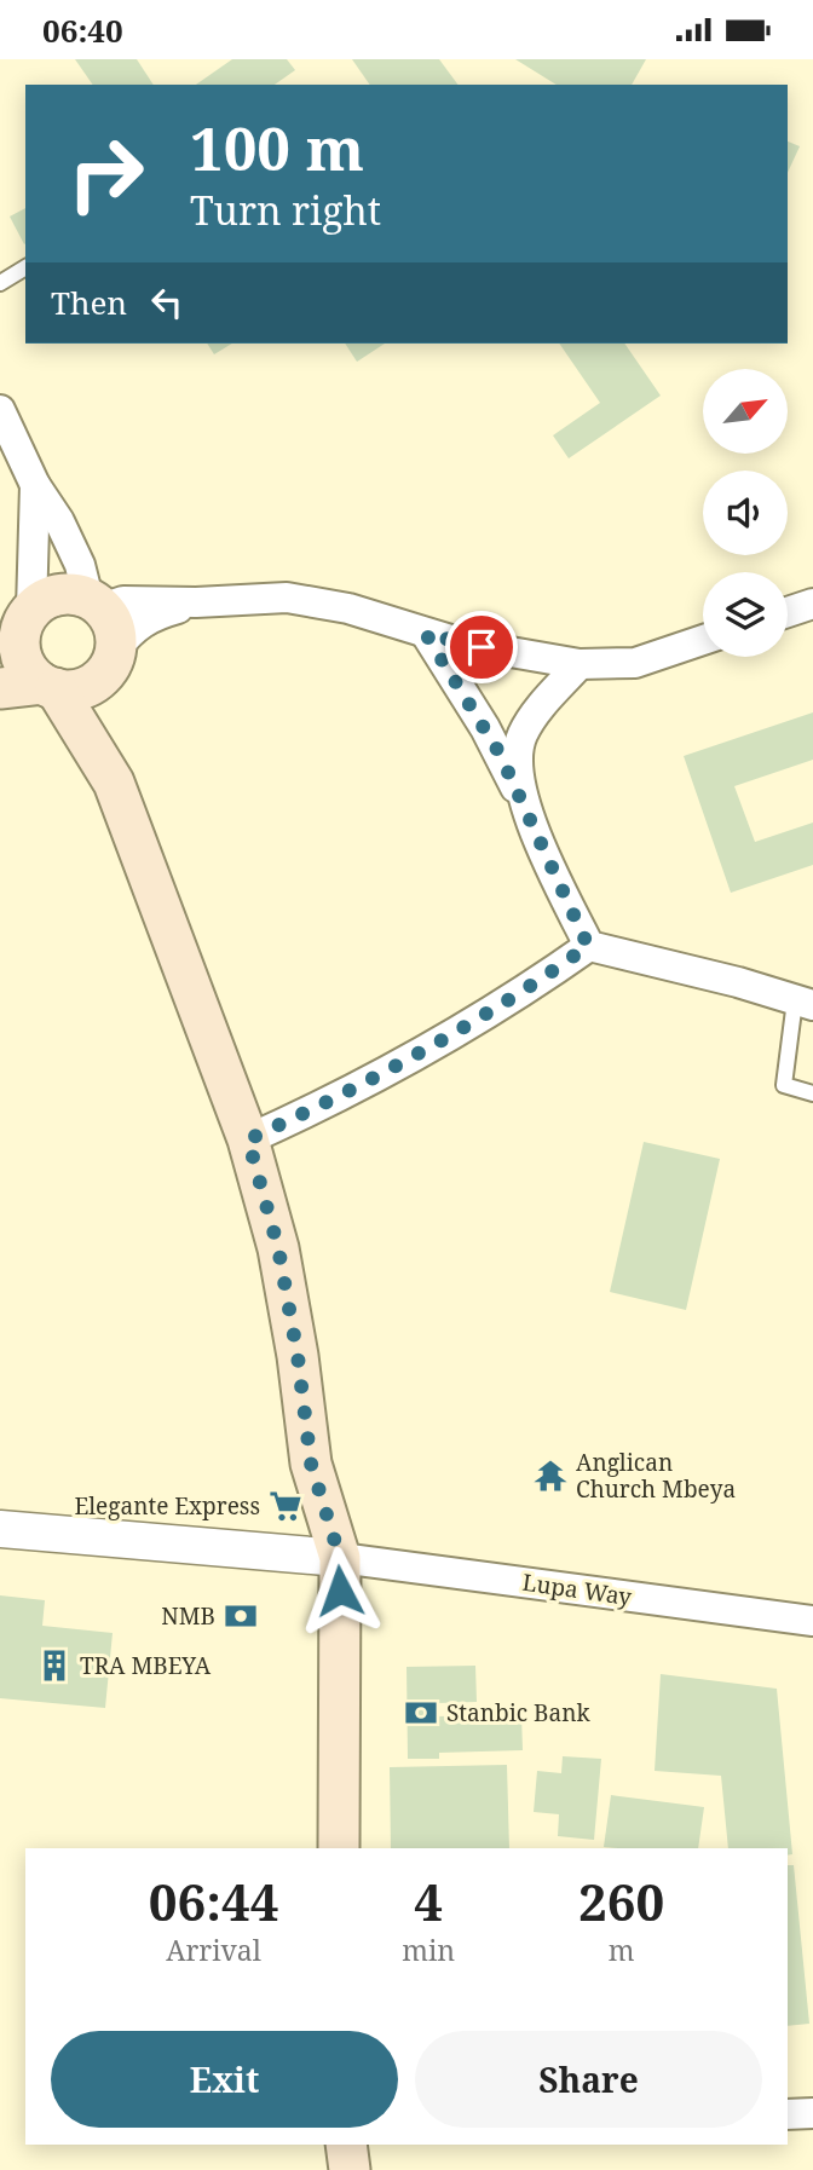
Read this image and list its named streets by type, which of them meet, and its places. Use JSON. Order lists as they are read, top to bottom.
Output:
{
  "streets": {
    "street": ["Lupa Way"]
  },
  "places": {
    "temple": ["Anglican Church Mbeya"],
    "supermarket": ["Elegante Express"],
    "bank": ["NMB", "Stanbic Bank"],
    "building": ["TRA MBEYA"]
  },
  "north": "top right",
  "page": {
    "status": "06:40",
    "turn": ["100 m", "Turn right"],
    "then": "Then",
    "eta": [
      "06:44",
      "Arrival",
      "4",
      "min",
      "260",
      "m"
    ],
    "buttons": ["Exit", "Share"]
  }
}
